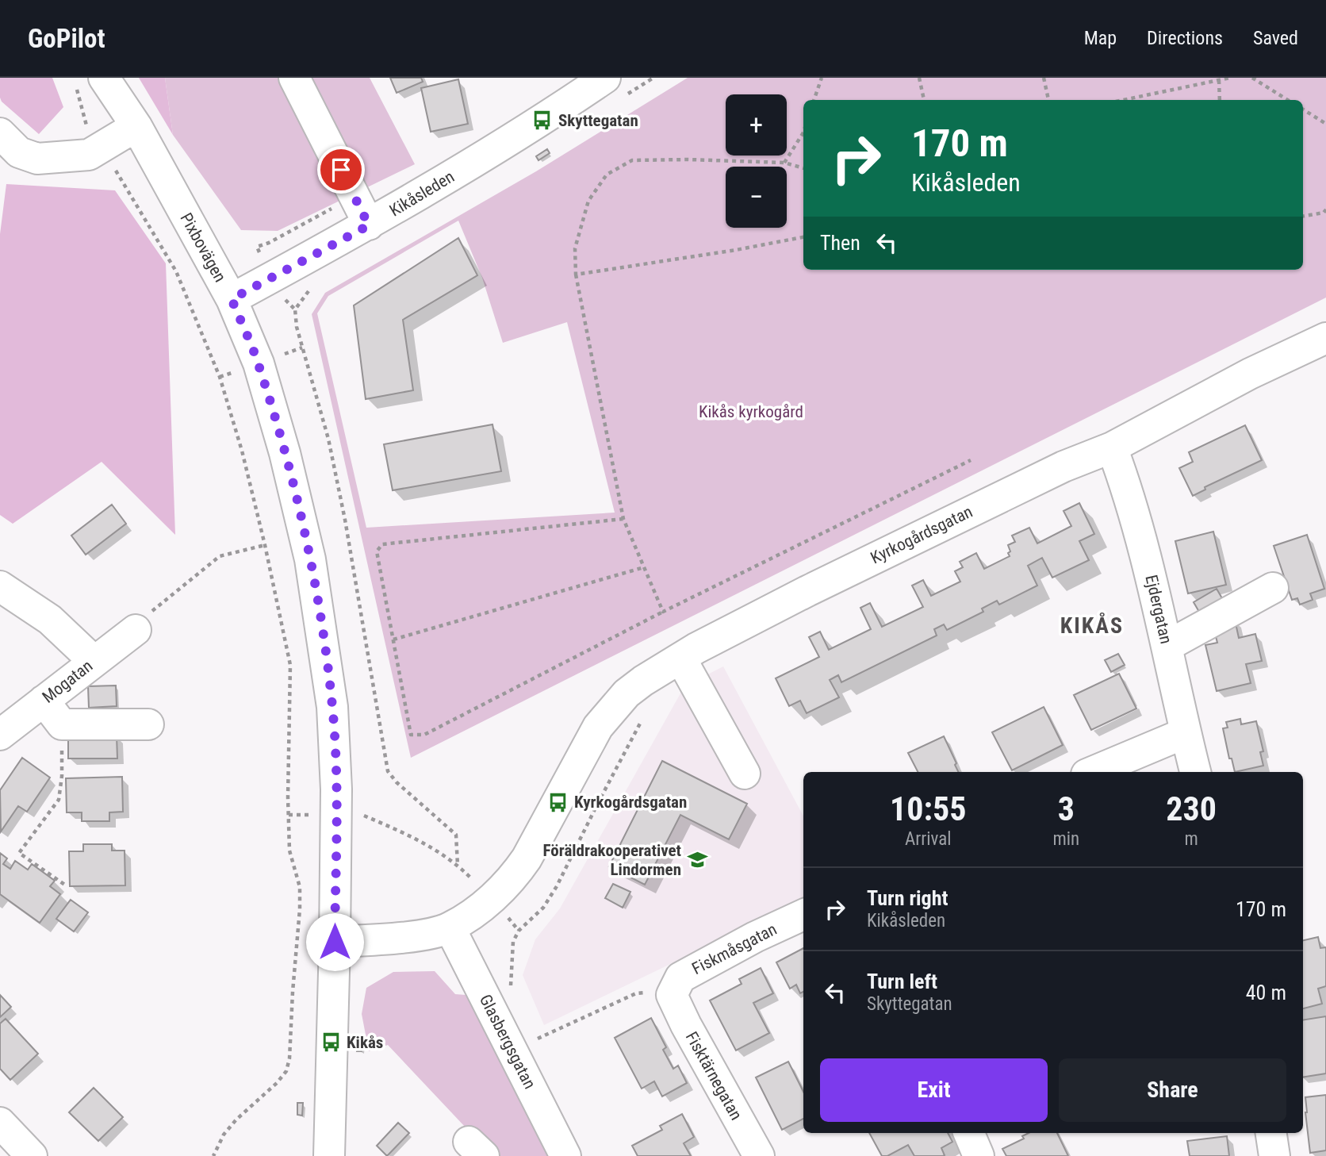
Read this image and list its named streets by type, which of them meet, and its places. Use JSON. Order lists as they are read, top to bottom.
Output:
{
  "streets": {
    "street": [
      "Kikåsleden",
      "Pixbovägen",
      "Kyrkogårdsgatan",
      "Ejdergatan",
      "Mogatan",
      "Fiskmåsgatan",
      "Glasbergsgatan",
      "Fisktärnegatan"
    ]
  },
  "crossings": [
    ["Kikåsleden", "Pixbovägen"],
    ["Pixbovägen", "Kyrkogårdsgatan"],
    ["Kyrkogårdsgatan", "Ejdergatan"],
    ["Kyrkogårdsgatan", "Glasbergsgatan"],
    ["Fiskmåsgatan", "Fisktärnegatan"]
  ],
  "districts": ["KIKÅS"],
  "parks": ["Kikås kyrkogård"],
  "places": {
    "bus stop": ["Skyttegatan", "Kyrkogårdsgatan", "Kikås"],
    "school or university": ["Föräldrakooperativet Lindormen"]
  },
  "page": {
    "header": "GoPilot",
    "nav": ["Map", "Directions", "Saved"],
    "map_buttons": ["+", "−"],
    "turn": ["170 m", "Kikåsleden"],
    "then": "Then",
    "eta": [
      "10:55",
      "Arrival",
      "3",
      "min",
      "230",
      "m"
    ],
    "list": [
      {
        "name": "Turn right",
        "note": "Kikåsleden",
        "value": "170 m"
      },
      {
        "name": "Turn left",
        "note": "Skyttegatan",
        "value": "40 m"
      }
    ],
    "buttons": ["Exit", "Share"]
  }
}
